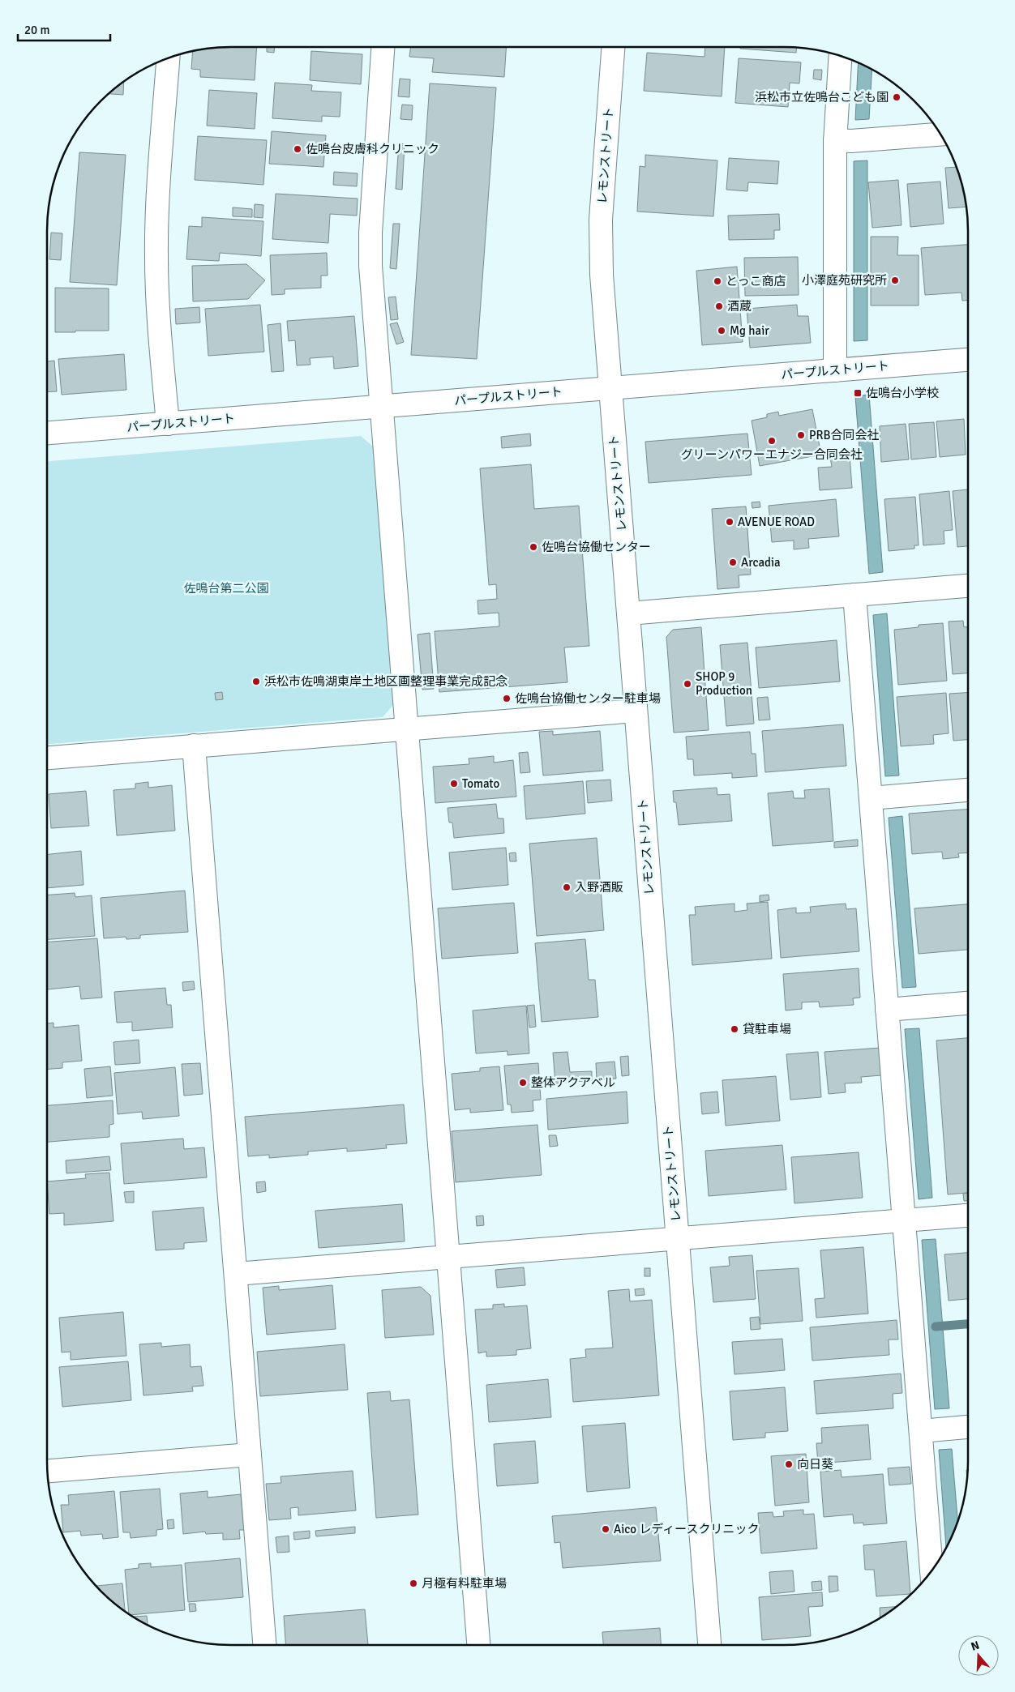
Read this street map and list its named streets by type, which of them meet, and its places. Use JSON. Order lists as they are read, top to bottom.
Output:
{
  "streets": {
    "street": ["レモンストリート", "パープルストリート"]
  },
  "crossings": [
    ["レモンストリート", "パープルストリート"]
  ],
  "parks": ["佐鳴台第二公園"],
  "places": {
    "other": [
      "浜松市立佐鳴台こども園",
      "佐鳴台皮膚科クリニック",
      "小澤庭苑研究所",
      "とっこ商店",
      "酒蔵",
      "Mg hair",
      "PRB合同会社",
      "グリーンパワーエナジー合同会社",
      "AVENUE ROAD",
      "佐鳴台協働センター",
      "Arcadia",
      "浜松市佐鳴湖東岸土地区画整理事業完成記念",
      "SHOP 9 Production",
      "佐鳴台協働センター駐車場",
      "Tomato",
      "入野酒販",
      "貸駐車場",
      "整体アクアベル",
      "向日葵",
      "Aico レディースクリニック",
      "月極有料駐車場"
    ],
    "transit": ["佐鳴台小学校"]
  },
  "scale_bar": "20 m",
  "north": "top"
}
